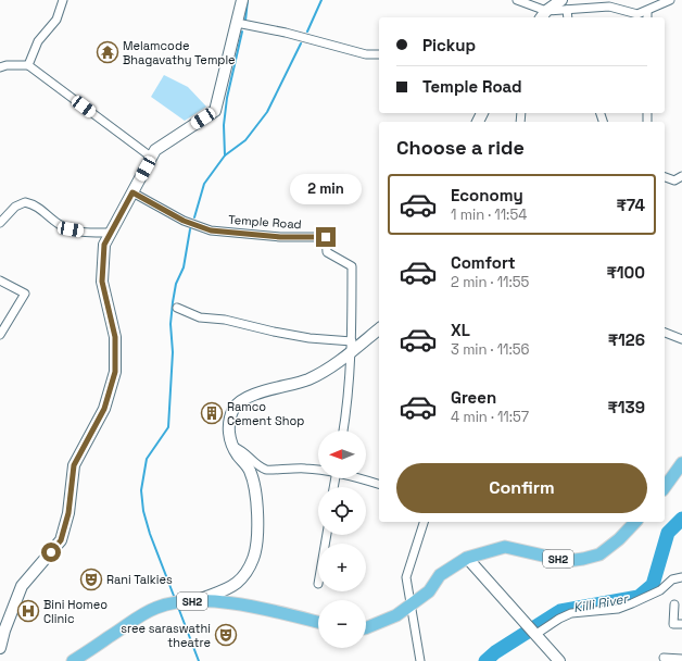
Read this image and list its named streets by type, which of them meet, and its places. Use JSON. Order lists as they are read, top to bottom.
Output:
{
  "streets": {
    "main road": ["SH2"],
    "street": ["Temple Road"]
  },
  "water": ["Killi River"],
  "places": {
    "temple": ["Melamcode Bhagavathy Temple"],
    "building": ["Ramco Cement Shop"],
    "theatre": ["Rani Talkies", "sree saraswathi theatre"],
    "hospital": ["Bini Homeo Clinic"]
  },
  "north": "left",
  "page": {
    "banner": ["Pickup", "Temple Road"],
    "heading": "Choose a ride",
    "bubble": "2 min",
    "list": [
      {
        "name": "Economy",
        "note": "1 min · 11:54",
        "value": "₹74"
      },
      {
        "name": "Comfort",
        "note": "2 min · 11:55",
        "value": "₹100"
      },
      {
        "name": "XL",
        "note": "3 min · 11:56",
        "value": "₹126"
      },
      {
        "name": "Green",
        "note": "4 min · 11:57",
        "value": "₹139"
      }
    ],
    "map_buttons": ["+", "−"],
    "buttons": "Confirm"
  }
}
